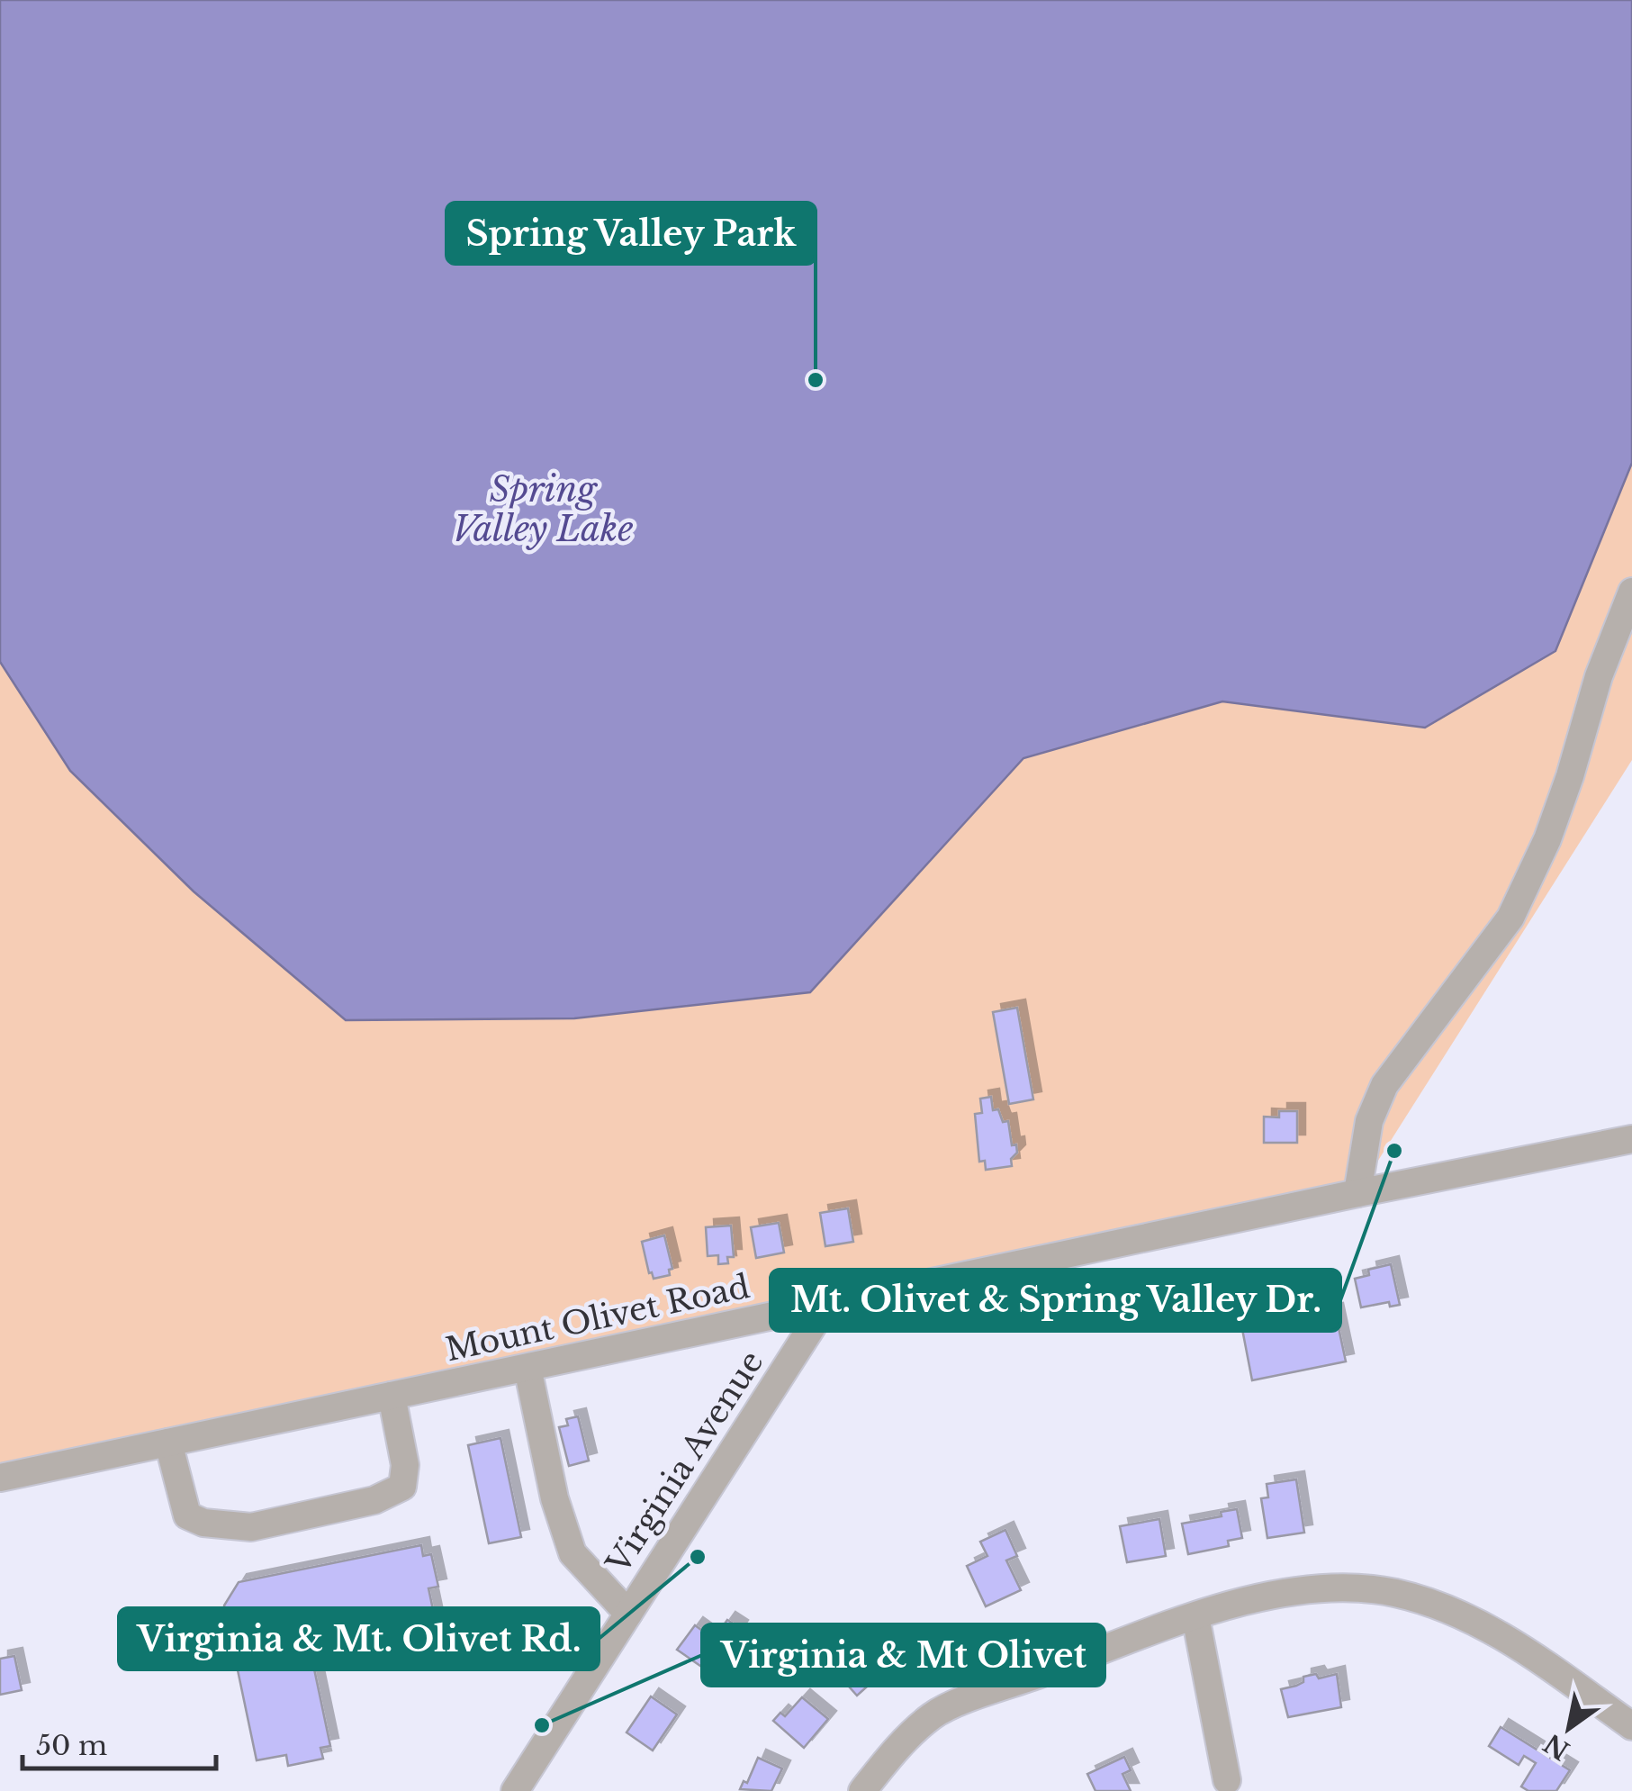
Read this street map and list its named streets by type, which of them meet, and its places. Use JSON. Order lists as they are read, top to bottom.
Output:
{
  "streets": {
    "street": ["Mount Olivet Road", "Virginia Avenue"]
  },
  "crossings": [
    ["Mount Olivet Road", "Virginia Avenue"]
  ],
  "water": ["Spring Valley Lake"],
  "places": [
    "Spring Valley Park",
    "Mt. Olivet & Spring Valley Dr.",
    "Virginia & Mt. Olivet Rd.",
    "Virginia & Mt Olivet"
  ],
  "scale_bar": "50 m",
  "north": "bottom left"
}
